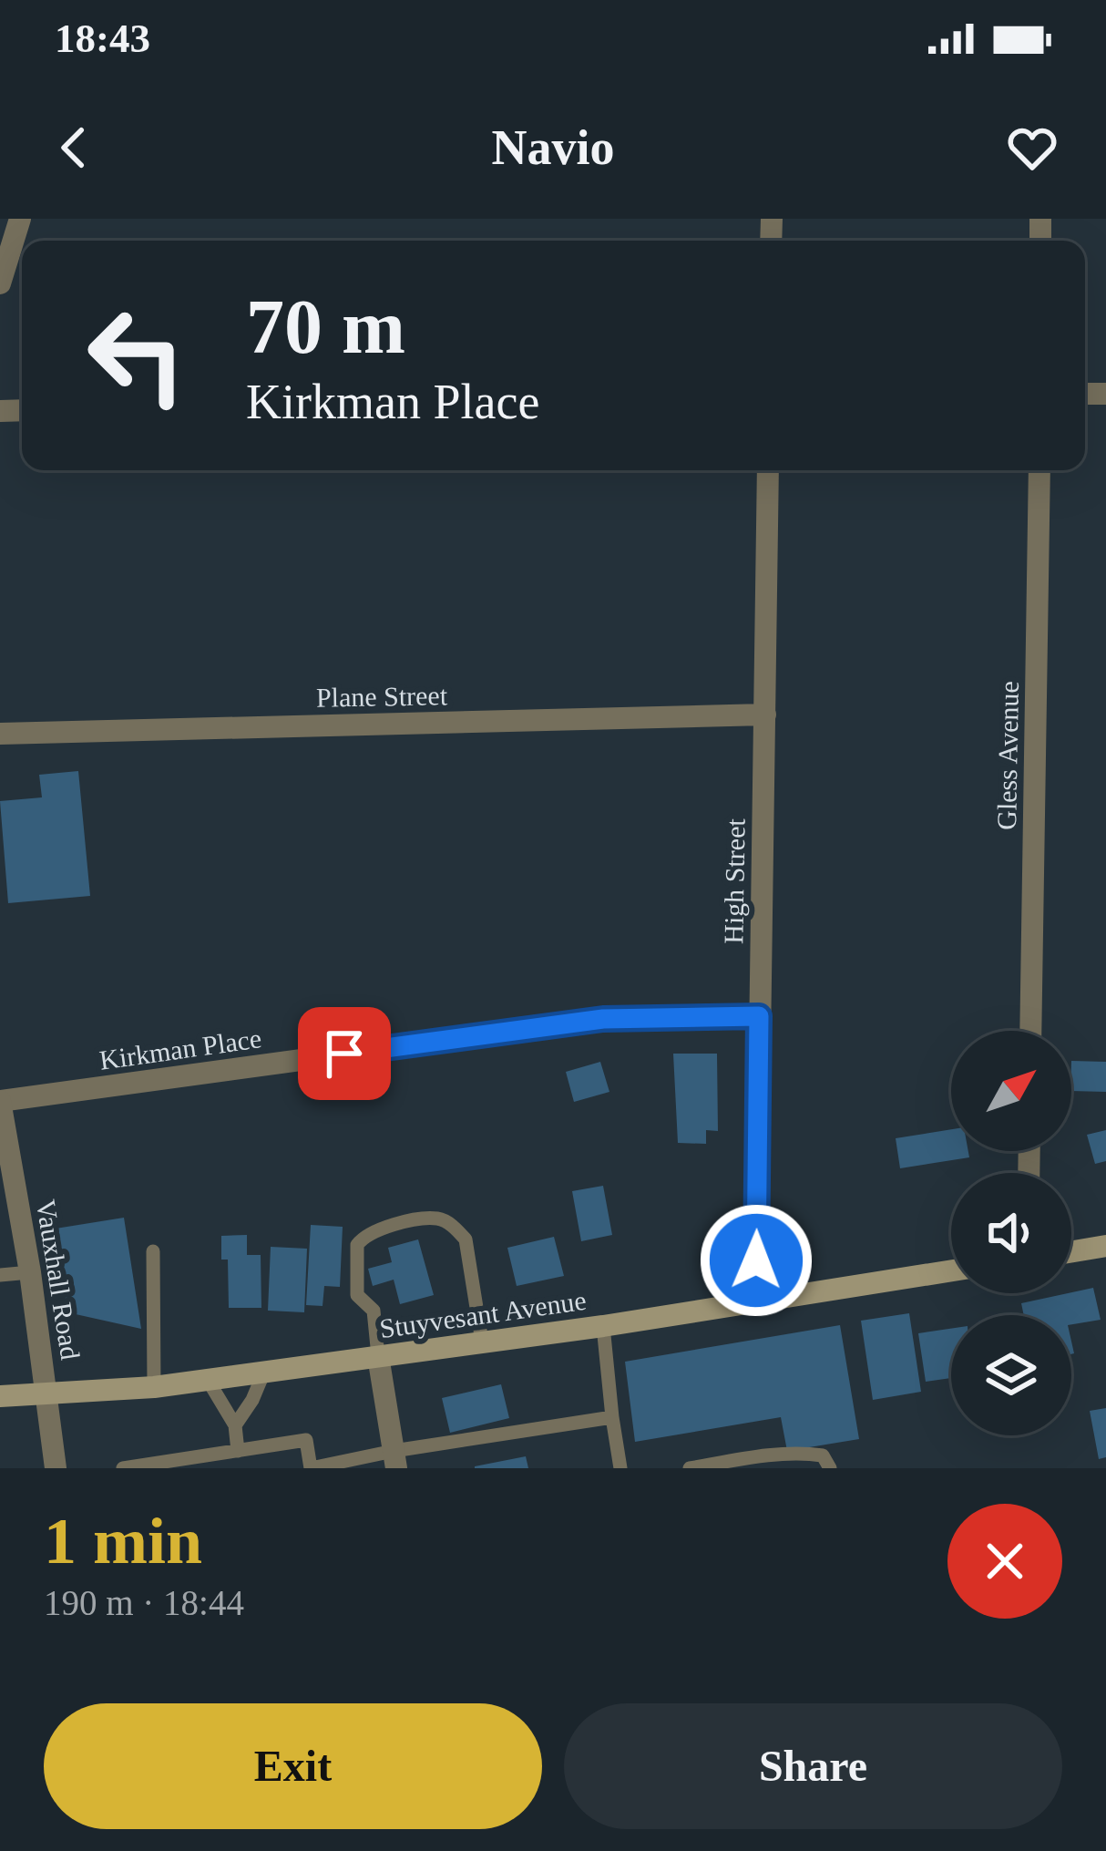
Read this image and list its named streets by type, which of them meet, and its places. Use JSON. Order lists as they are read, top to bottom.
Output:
{
  "streets": {
    "main road": ["Stuyvesant Avenue"],
    "street": [
      "Plane Street",
      "Gless Avenue",
      "High Street",
      "Kirkman Place",
      "Vauxhall Road"
    ]
  },
  "crossings": [
    ["Plane Street", "High Street"],
    ["High Street", "Kirkman Place"],
    ["High Street", "Stuyvesant Avenue"],
    ["Kirkman Place", "Vauxhall Road"],
    ["Vauxhall Road", "Stuyvesant Avenue"]
  ],
  "north": "top right",
  "page": {
    "status": "18:43",
    "header": "Navio",
    "turn": ["70 m", "Kirkman Place"],
    "heading": ["1 min", "190 m · 18:44"],
    "buttons": ["Exit", "Share"]
  }
}
